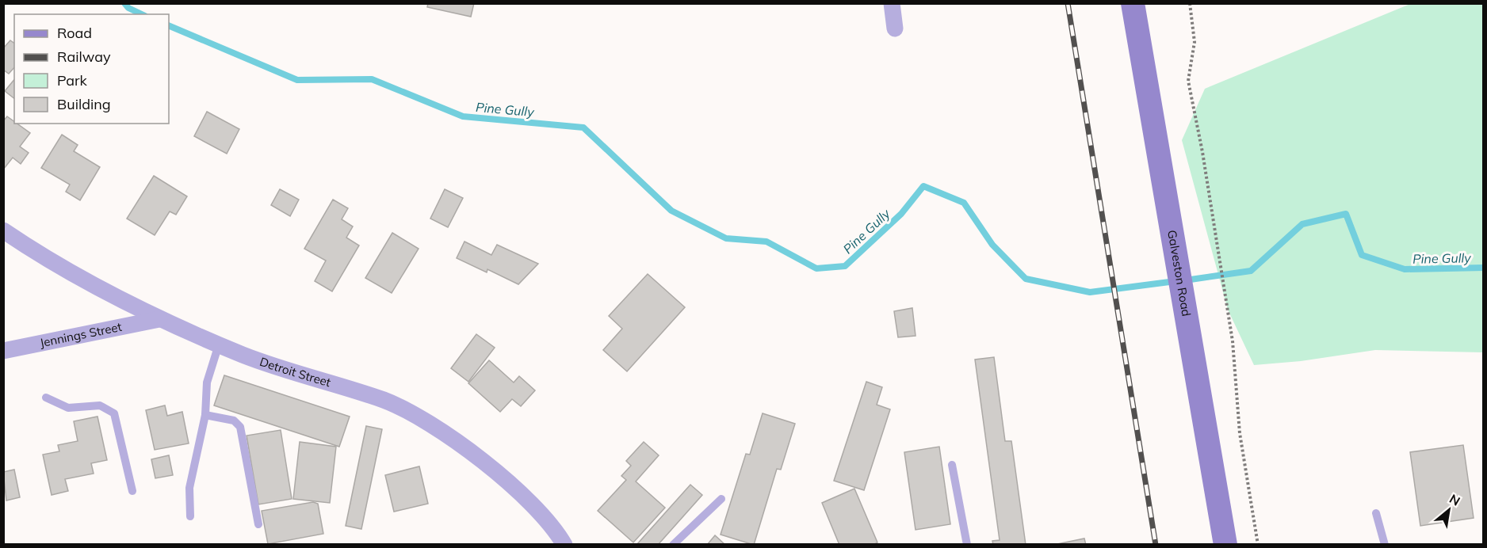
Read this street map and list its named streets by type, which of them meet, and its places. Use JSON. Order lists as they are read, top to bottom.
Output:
{
  "streets": {
    "main road": ["Galveston Road"],
    "street": ["Jennings Street", "Detroit Street"]
  },
  "crossings": [
    ["Jennings Street", "Detroit Street"]
  ],
  "water": ["Pine Gully"],
  "legend": [
    "Road",
    "Railway",
    "Park",
    "Building"
  ],
  "north": "top right"
}
